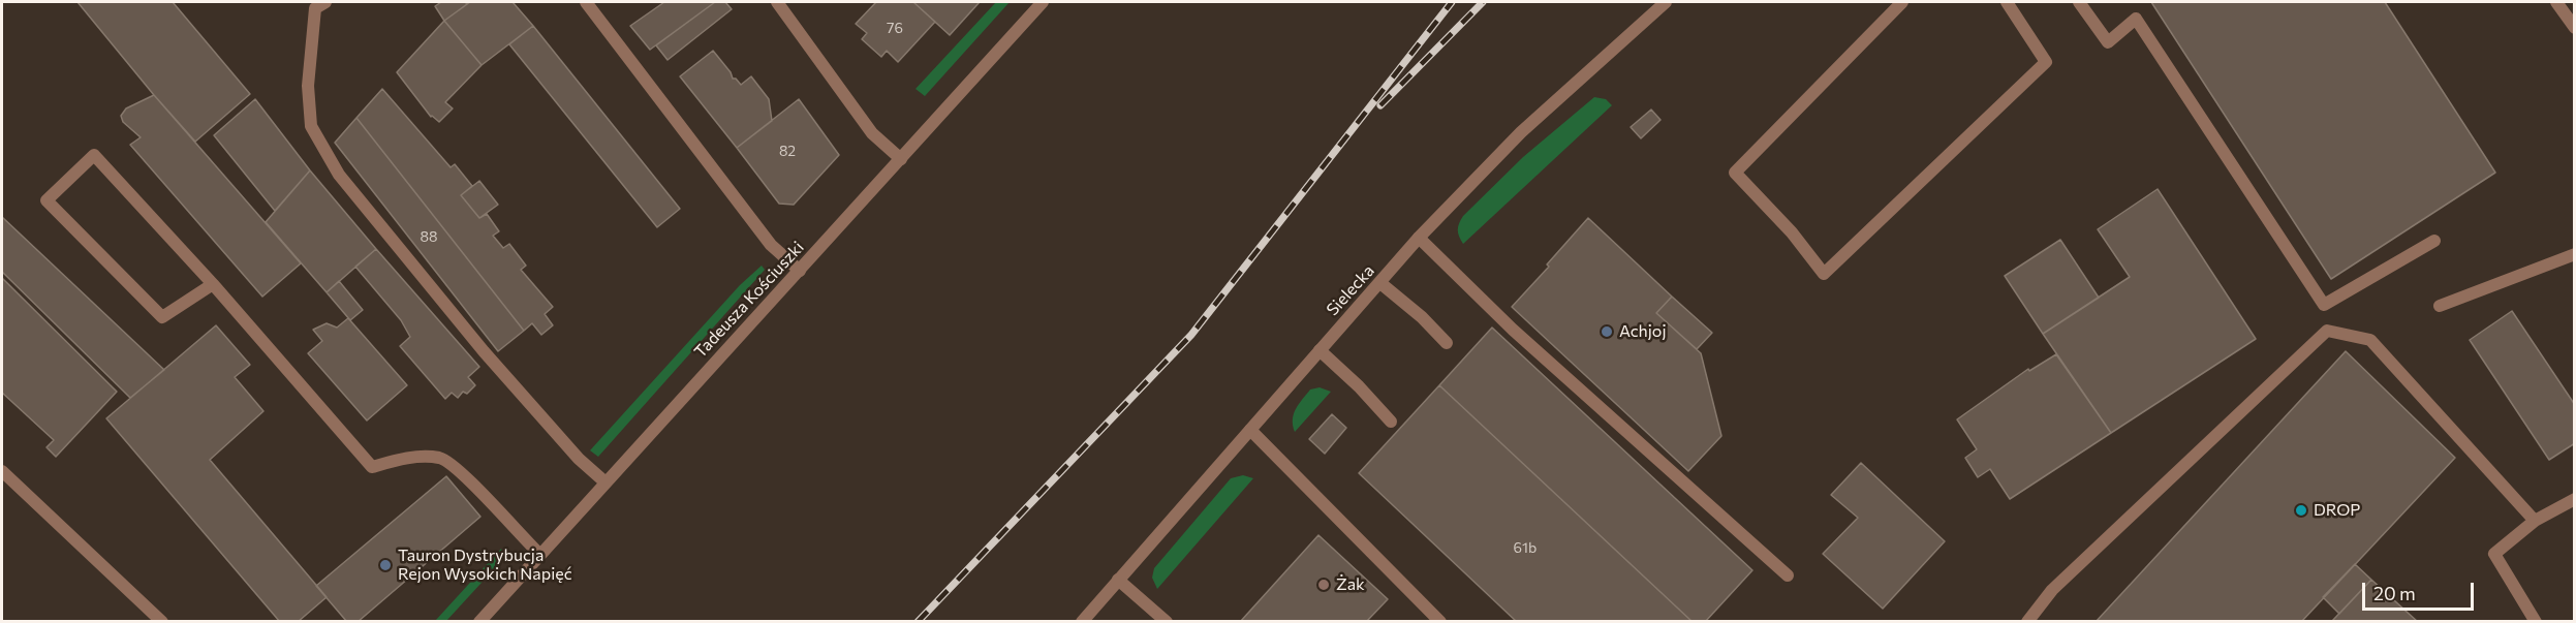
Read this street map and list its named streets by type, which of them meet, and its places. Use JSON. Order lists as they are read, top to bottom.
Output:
{
  "streets": {
    "street": ["Sielecka", "Tadeusza Kościuszki"]
  },
  "places": [
    "Achjoj",
    "DROP",
    "Tauron Dystrybucja Rejon Wysokich Napięć",
    "Żak"
  ],
  "house_numbers": [
    "76",
    "82",
    "88",
    "61b"
  ],
  "scale_bar": "20 m"
}
